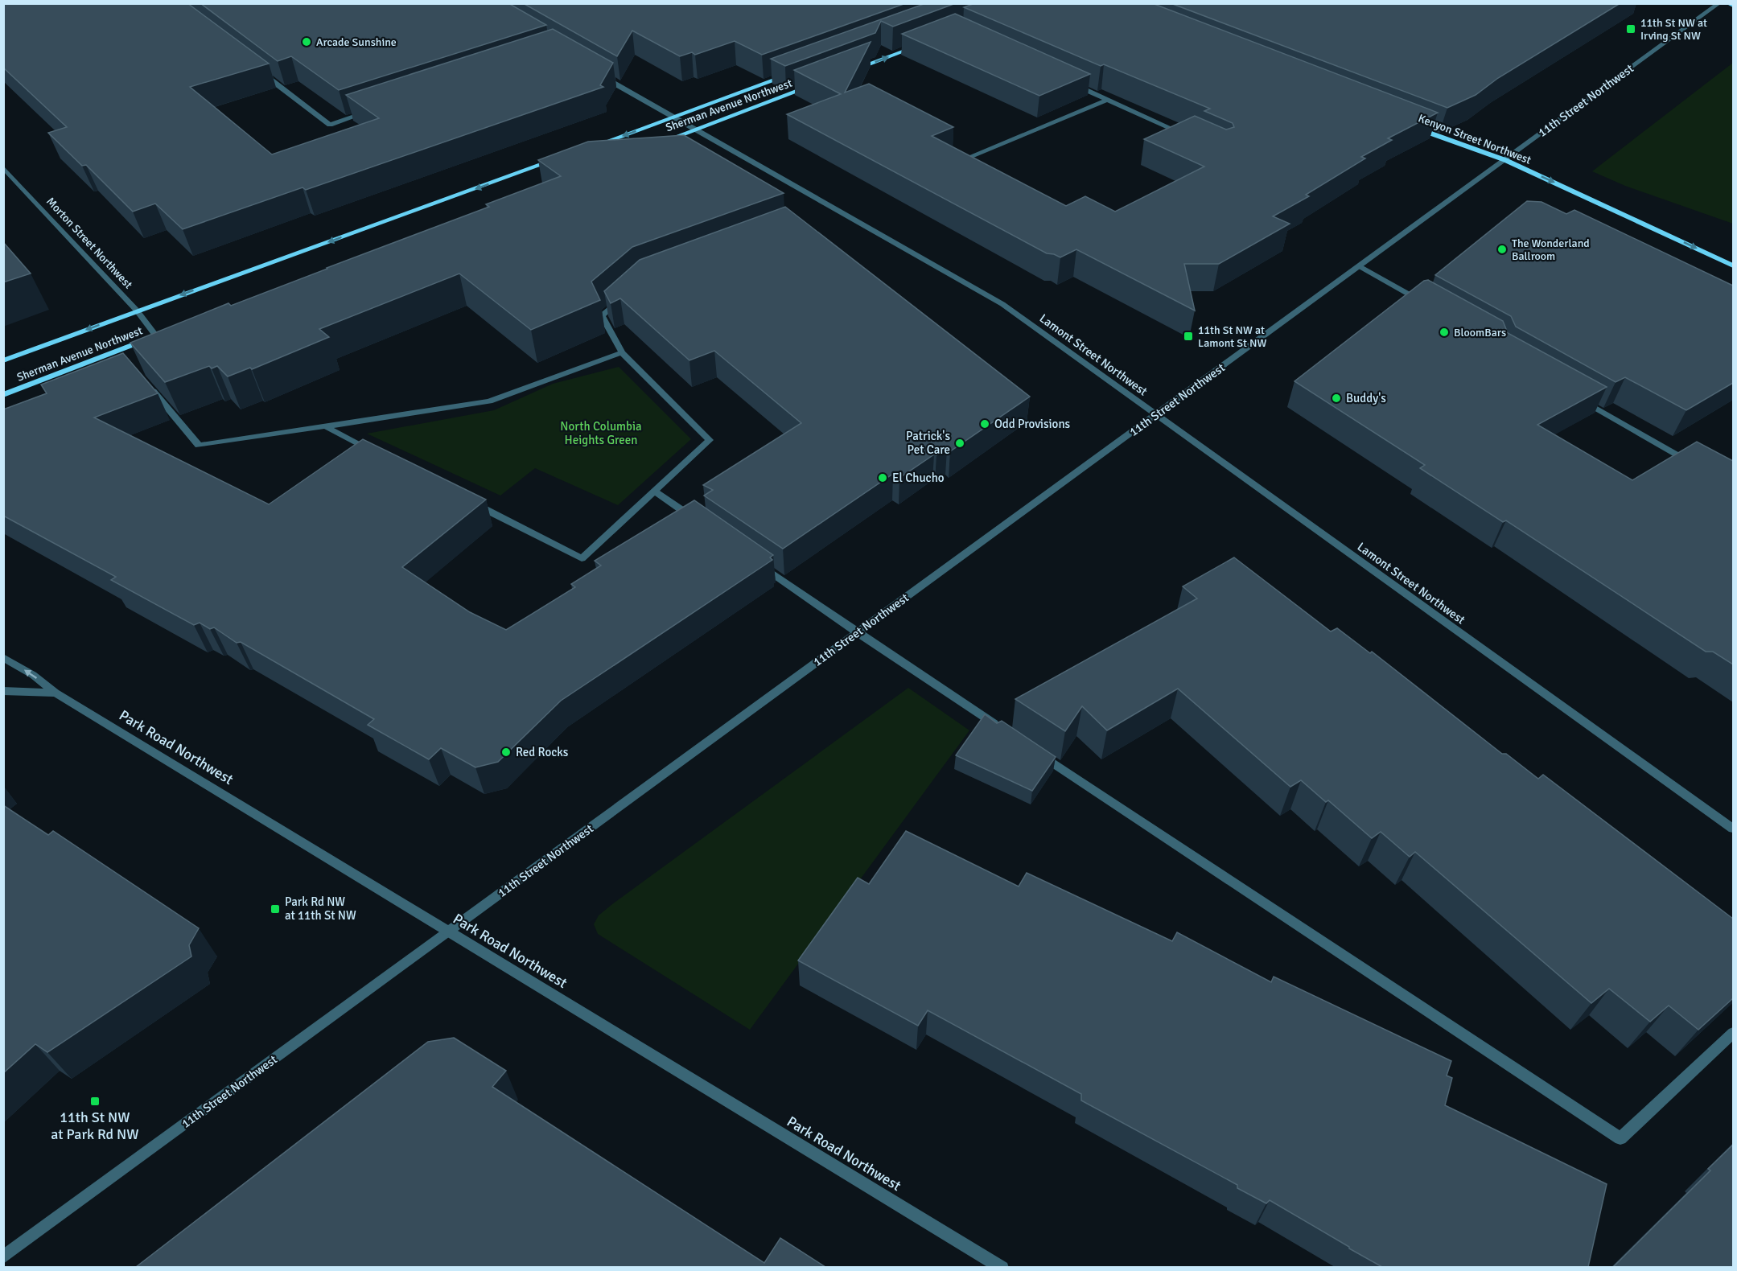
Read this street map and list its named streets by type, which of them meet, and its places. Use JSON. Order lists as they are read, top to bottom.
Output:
{
  "streets": {
    "main road": ["Sherman Avenue Northwest", "Kenyon Street Northwest"],
    "street": [
      "11th Street Northwest",
      "Morton Street Northwest",
      "Lamont Street Northwest",
      "Park Road Northwest"
    ]
  },
  "crossings": [
    ["11th Street Northwest", "Kenyon Street Northwest"],
    ["11th Street Northwest", "Lamont Street Northwest"],
    ["11th Street Northwest", "Park Road Northwest"],
    ["Sherman Avenue Northwest", "Morton Street Northwest"],
    ["Sherman Avenue Northwest", "Lamont Street Northwest"]
  ],
  "one_way": ["Sherman Avenue Northwest", "Kenyon Street Northwest"],
  "parks": ["North Columbia Heights Green"],
  "places": {
    "transit": [
      "11th St NW at Irving St NW",
      "11th St NW at Lamont St NW",
      "Park Rd NW at 11th St NW",
      "11th St NW at Park Rd NW"
    ],
    "other": [
      "Arcade Sunshine",
      "The Wonderland Ballroom",
      "BloomBars",
      "Buddy's",
      "Odd Provisions",
      "Patrick's Pet Care",
      "El Chucho",
      "Red Rocks"
    ]
  }
}
